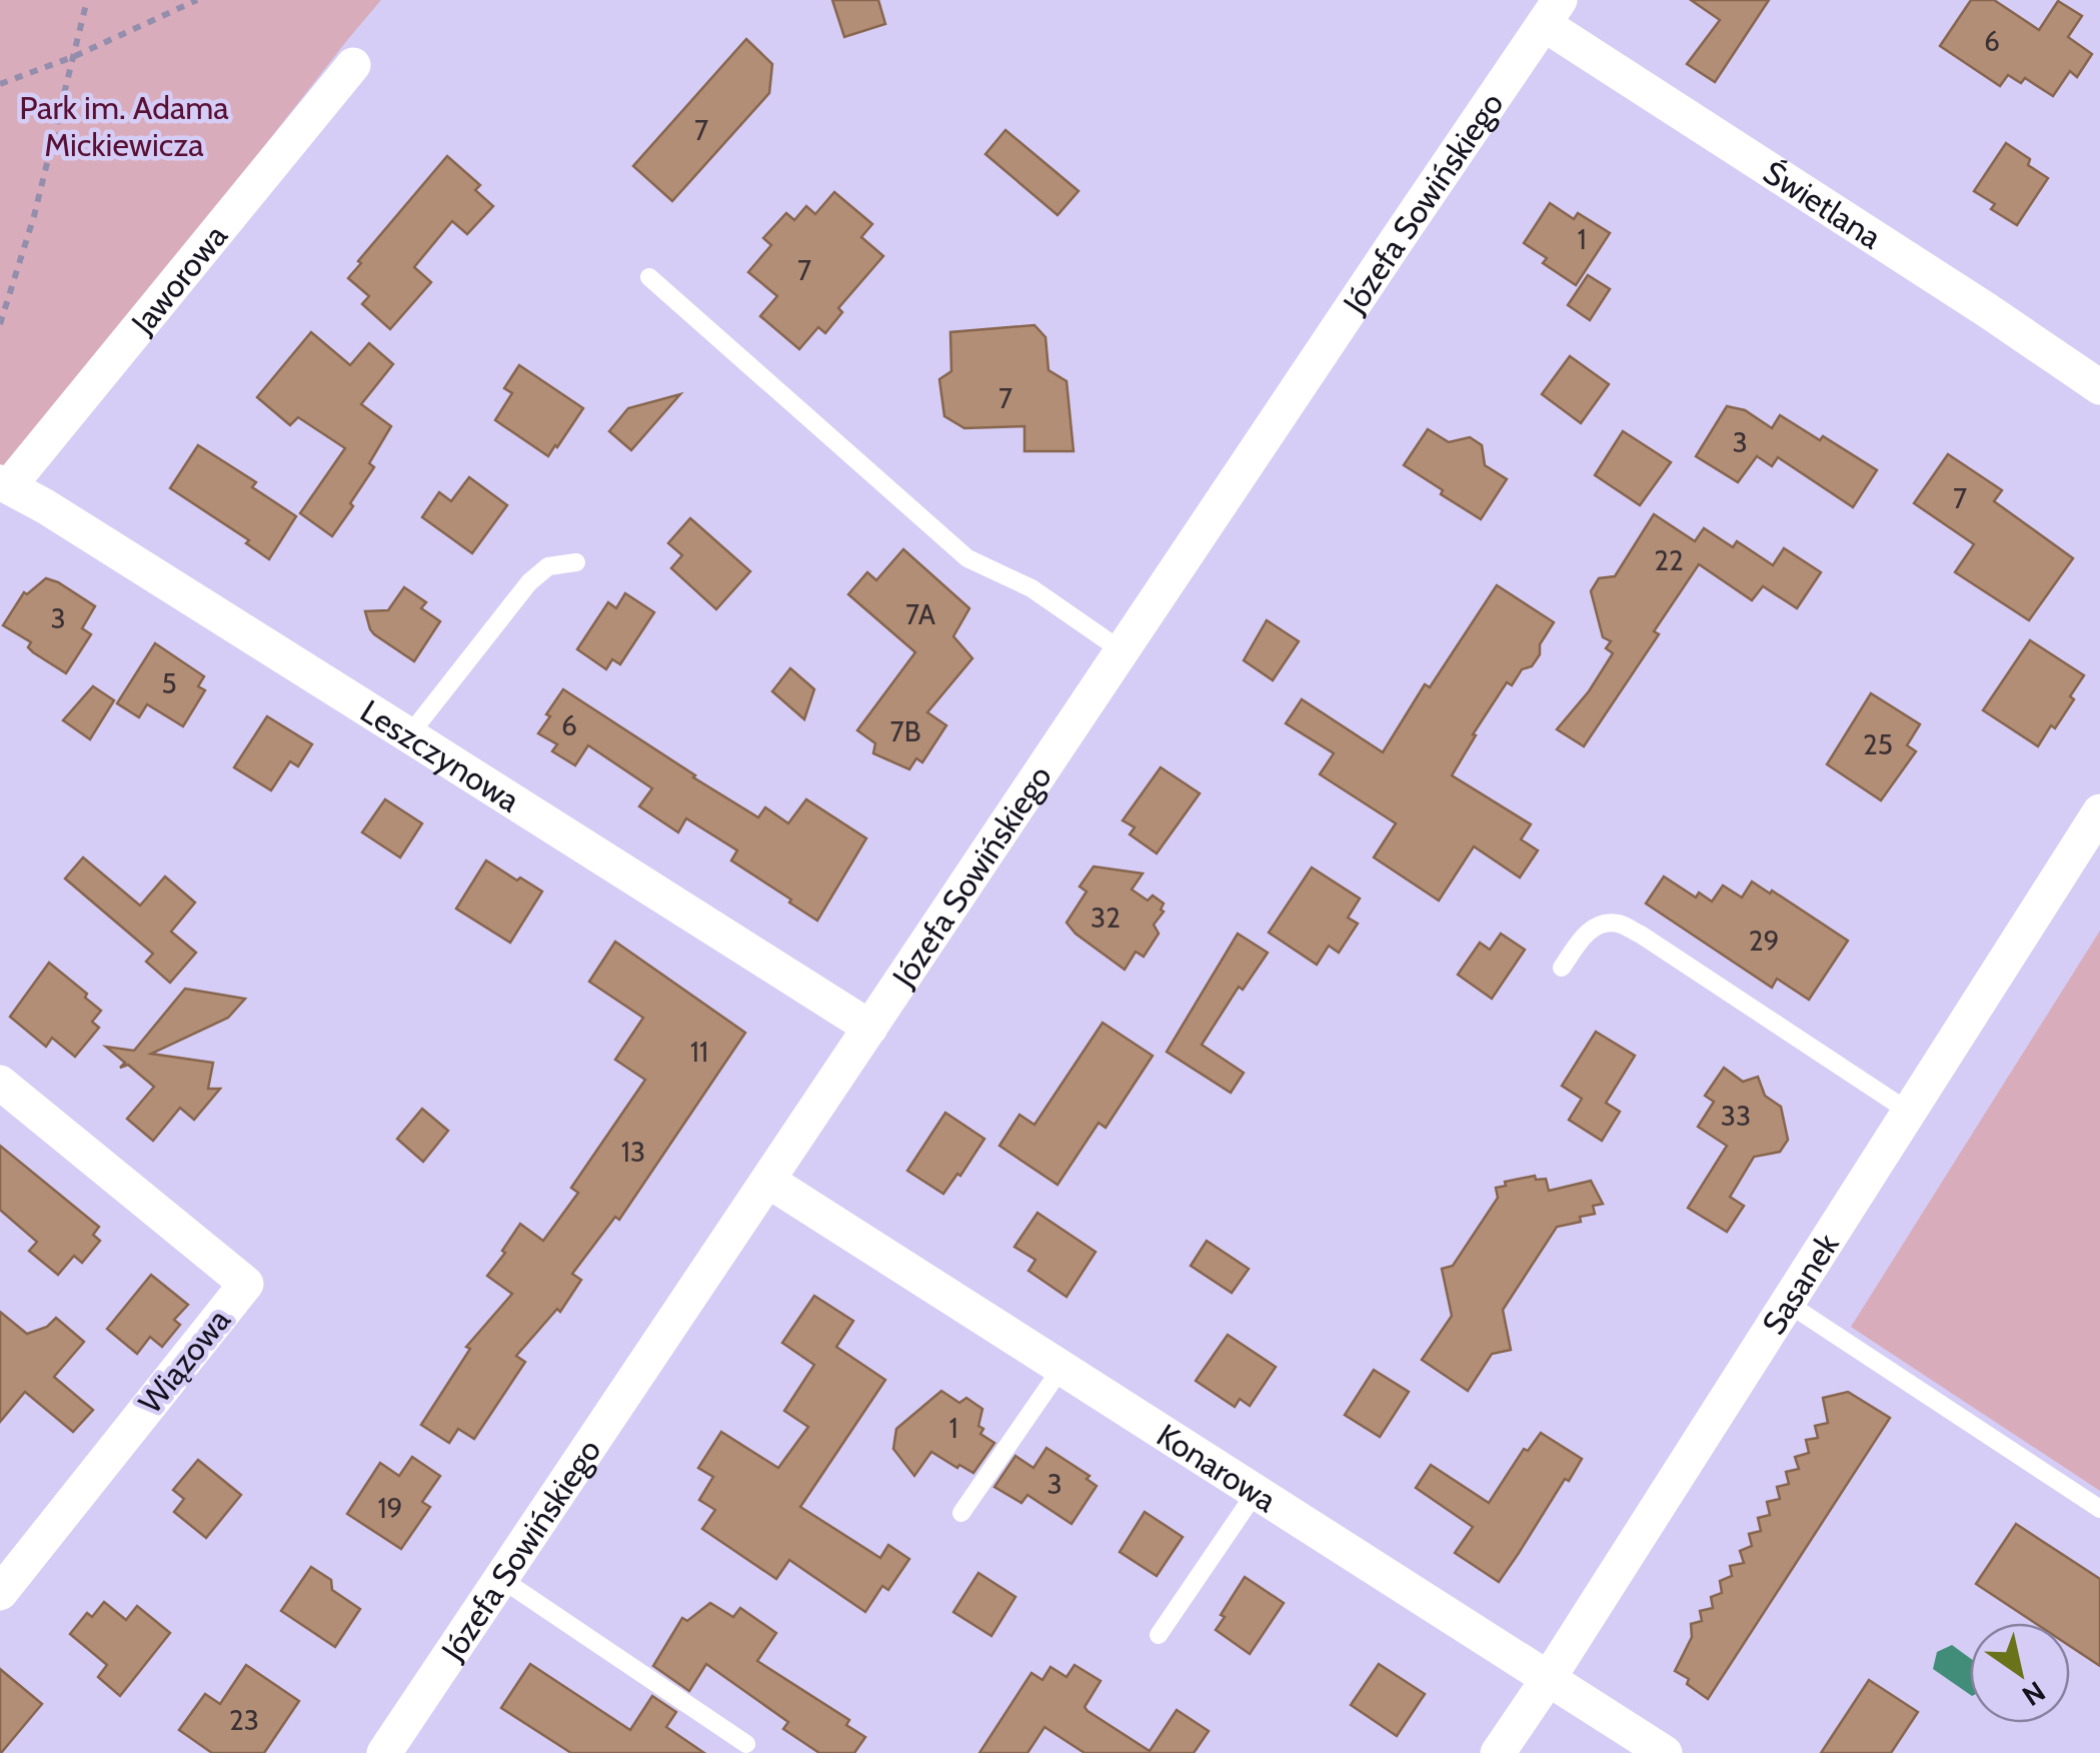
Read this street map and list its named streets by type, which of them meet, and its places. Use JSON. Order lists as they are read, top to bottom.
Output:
{
  "streets": {
    "street": [
      "Józefa Sowińskiego",
      "Świetlana",
      "Jaworowa",
      "Leszczynowa",
      "Sasanek",
      "Wiązowa",
      "Konarowa"
    ]
  },
  "crossings": [
    ["Józefa Sowińskiego", "Świetlana"],
    ["Józefa Sowińskiego", "Leszczynowa"],
    ["Józefa Sowińskiego", "Konarowa"],
    ["Jaworowa", "Leszczynowa"],
    ["Sasanek", "Konarowa"]
  ],
  "parks": ["Park im. Adama Mickiewicza"],
  "house_numbers": [
    "6",
    "7",
    "1",
    "7",
    "7",
    "3",
    "7",
    "22",
    "7A",
    "3",
    "5",
    "6",
    "7B",
    "25",
    "32",
    "29",
    "11",
    "33",
    "13",
    "1",
    "3",
    "19",
    "23"
  ],
  "north": "bottom right"
}
